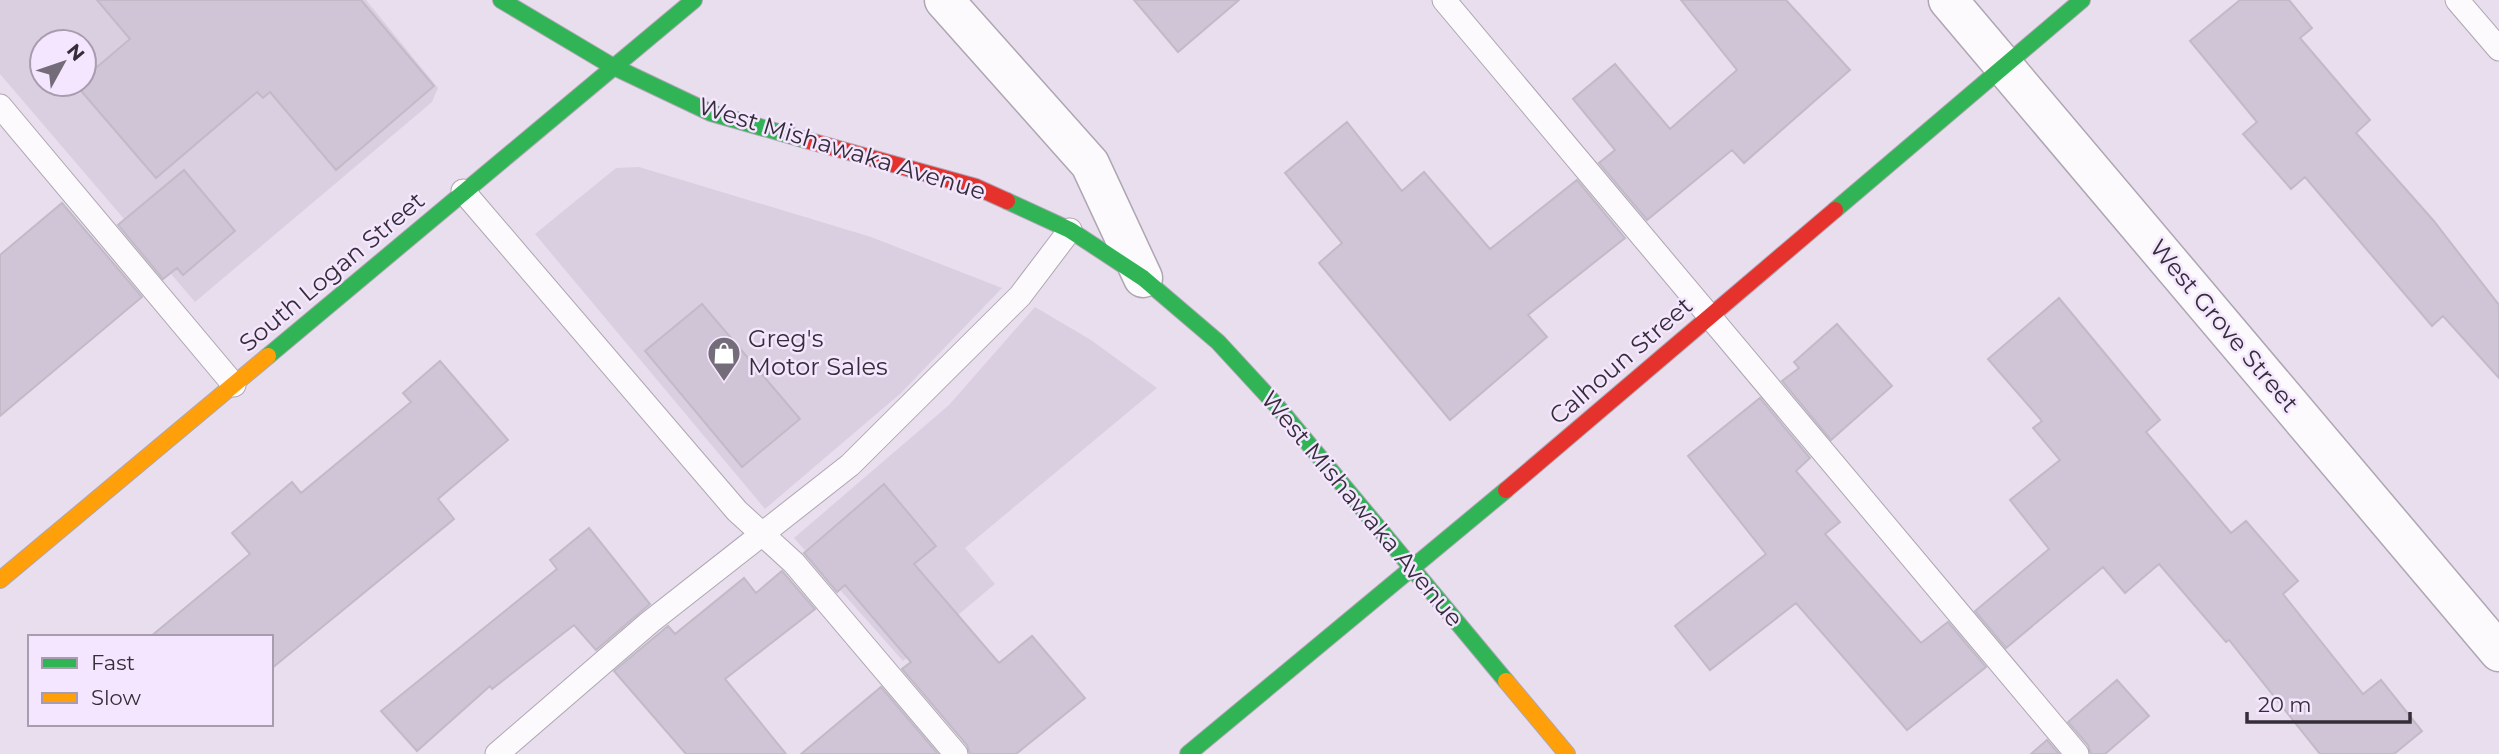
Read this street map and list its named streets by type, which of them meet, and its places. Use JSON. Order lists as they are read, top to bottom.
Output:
{
  "streets": {
    "street": [
      "West Mishawaka Avenue",
      "South Logan Street",
      "West Grove Street",
      "Calhoun Street"
    ]
  },
  "crossings": [
    ["West Mishawaka Avenue", "South Logan Street"],
    ["West Mishawaka Avenue", "Calhoun Street"],
    ["West Grove Street", "Calhoun Street"]
  ],
  "places": {
    "shop": ["Greg's Motor Sales"]
  },
  "legend": ["Fast", "Slow"],
  "scale_bar": "20 m",
  "north": "top right"
}
